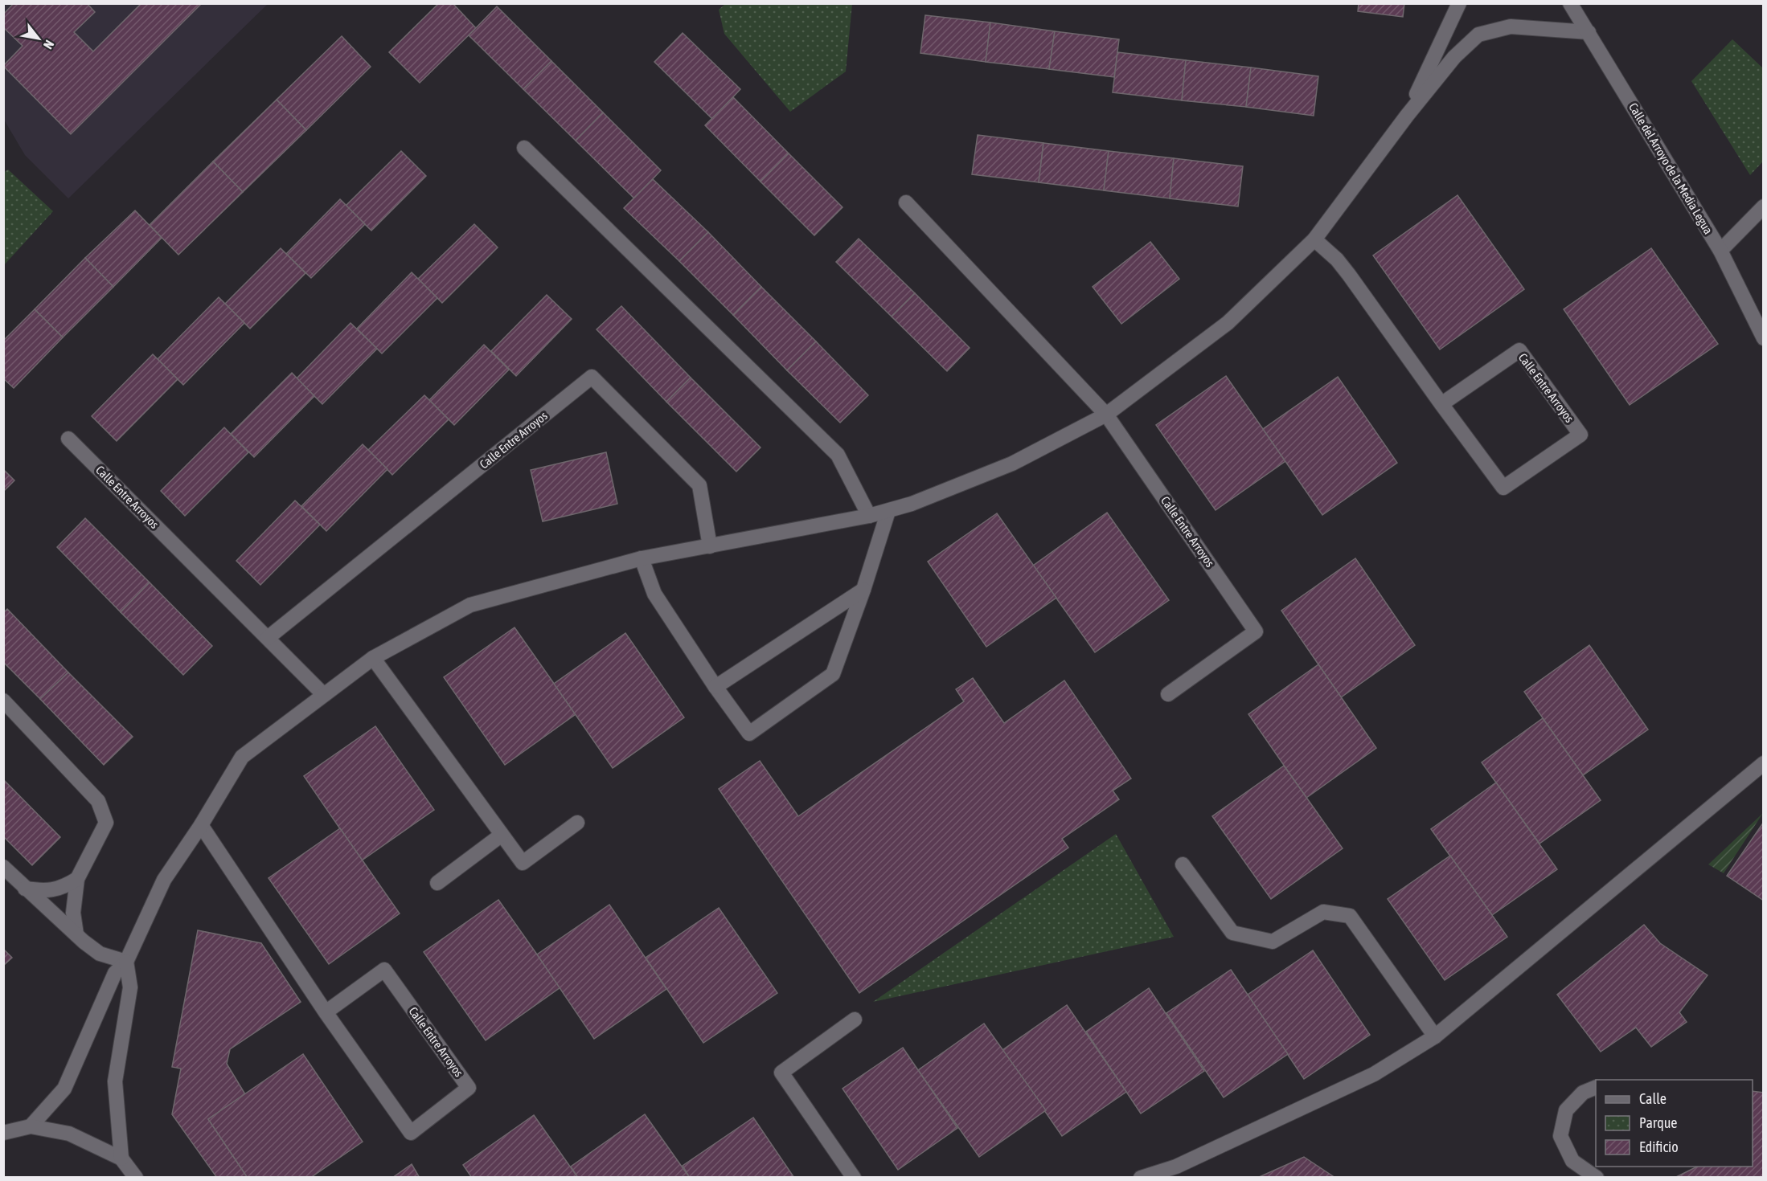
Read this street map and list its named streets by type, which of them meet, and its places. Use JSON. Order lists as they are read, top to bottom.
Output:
{
  "streets": {
    "street": ["Calle del Arroyo de la Media Legua", "Calle Entre Arroyos"]
  },
  "legend": ["Calle", "Parque", "Edificio"],
  "north": "bottom right"
}
